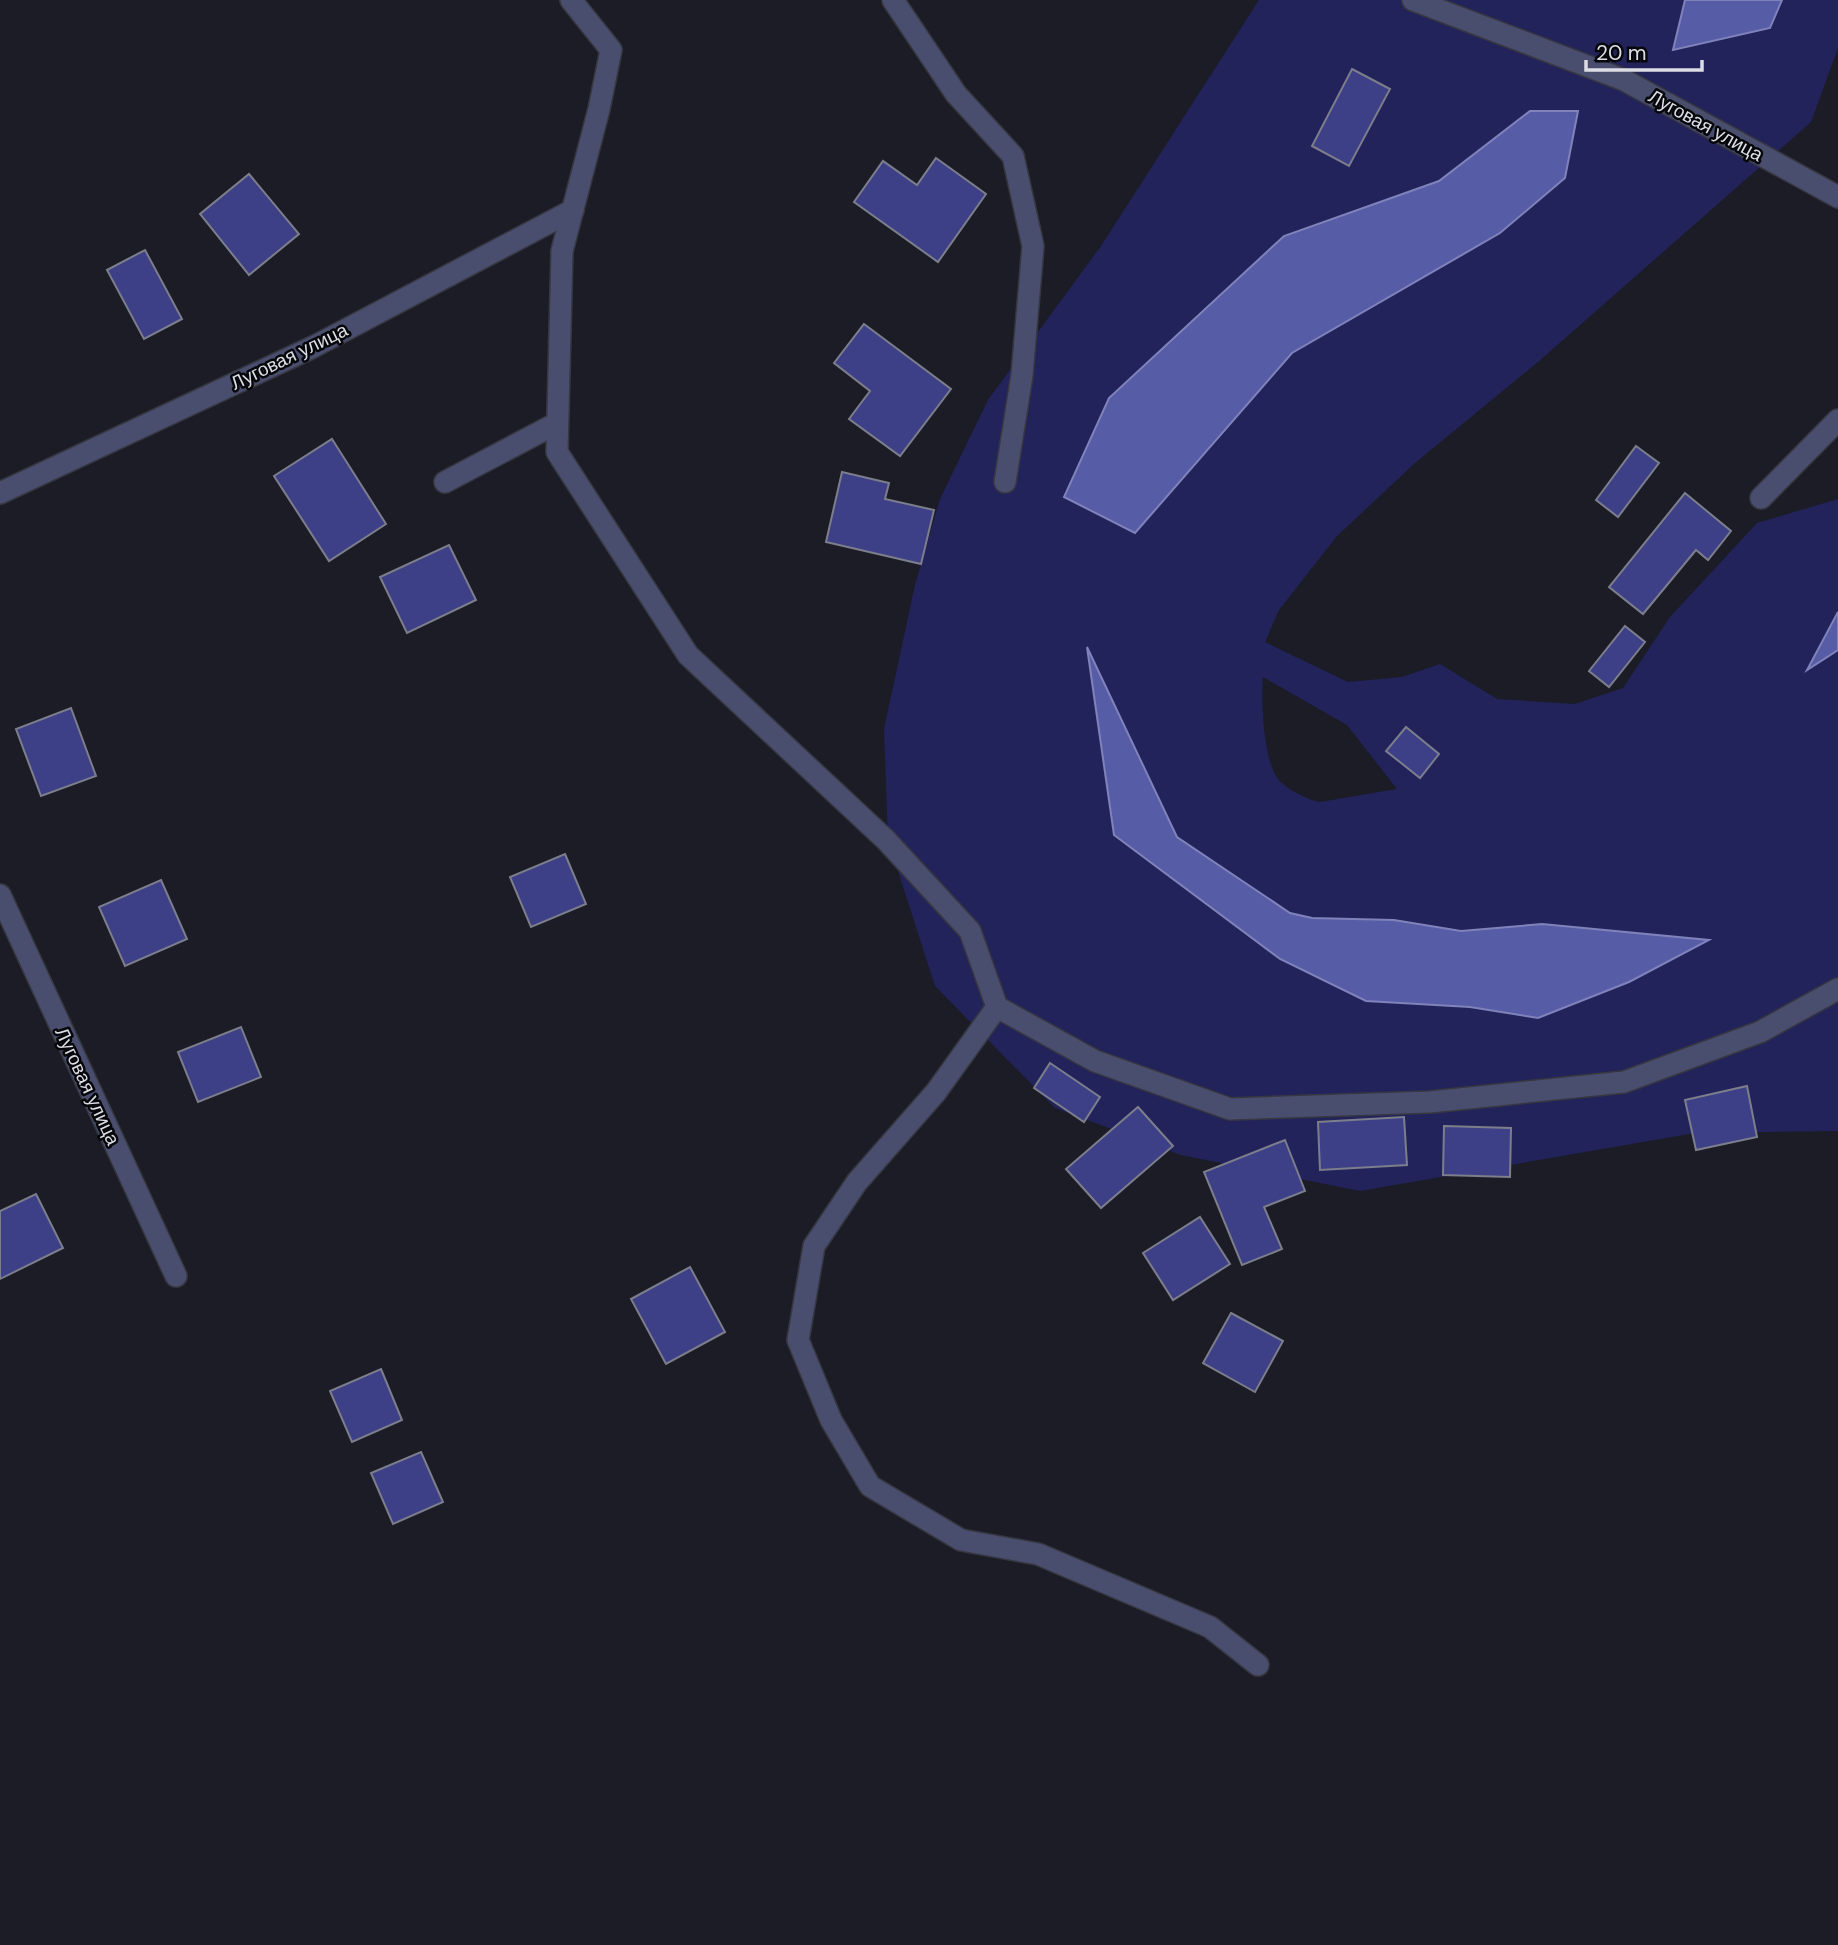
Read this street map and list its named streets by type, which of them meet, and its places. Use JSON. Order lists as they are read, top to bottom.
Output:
{
  "streets": {
    "street": ["Луговая улица"]
  },
  "scale_bar": "20 m"
}
